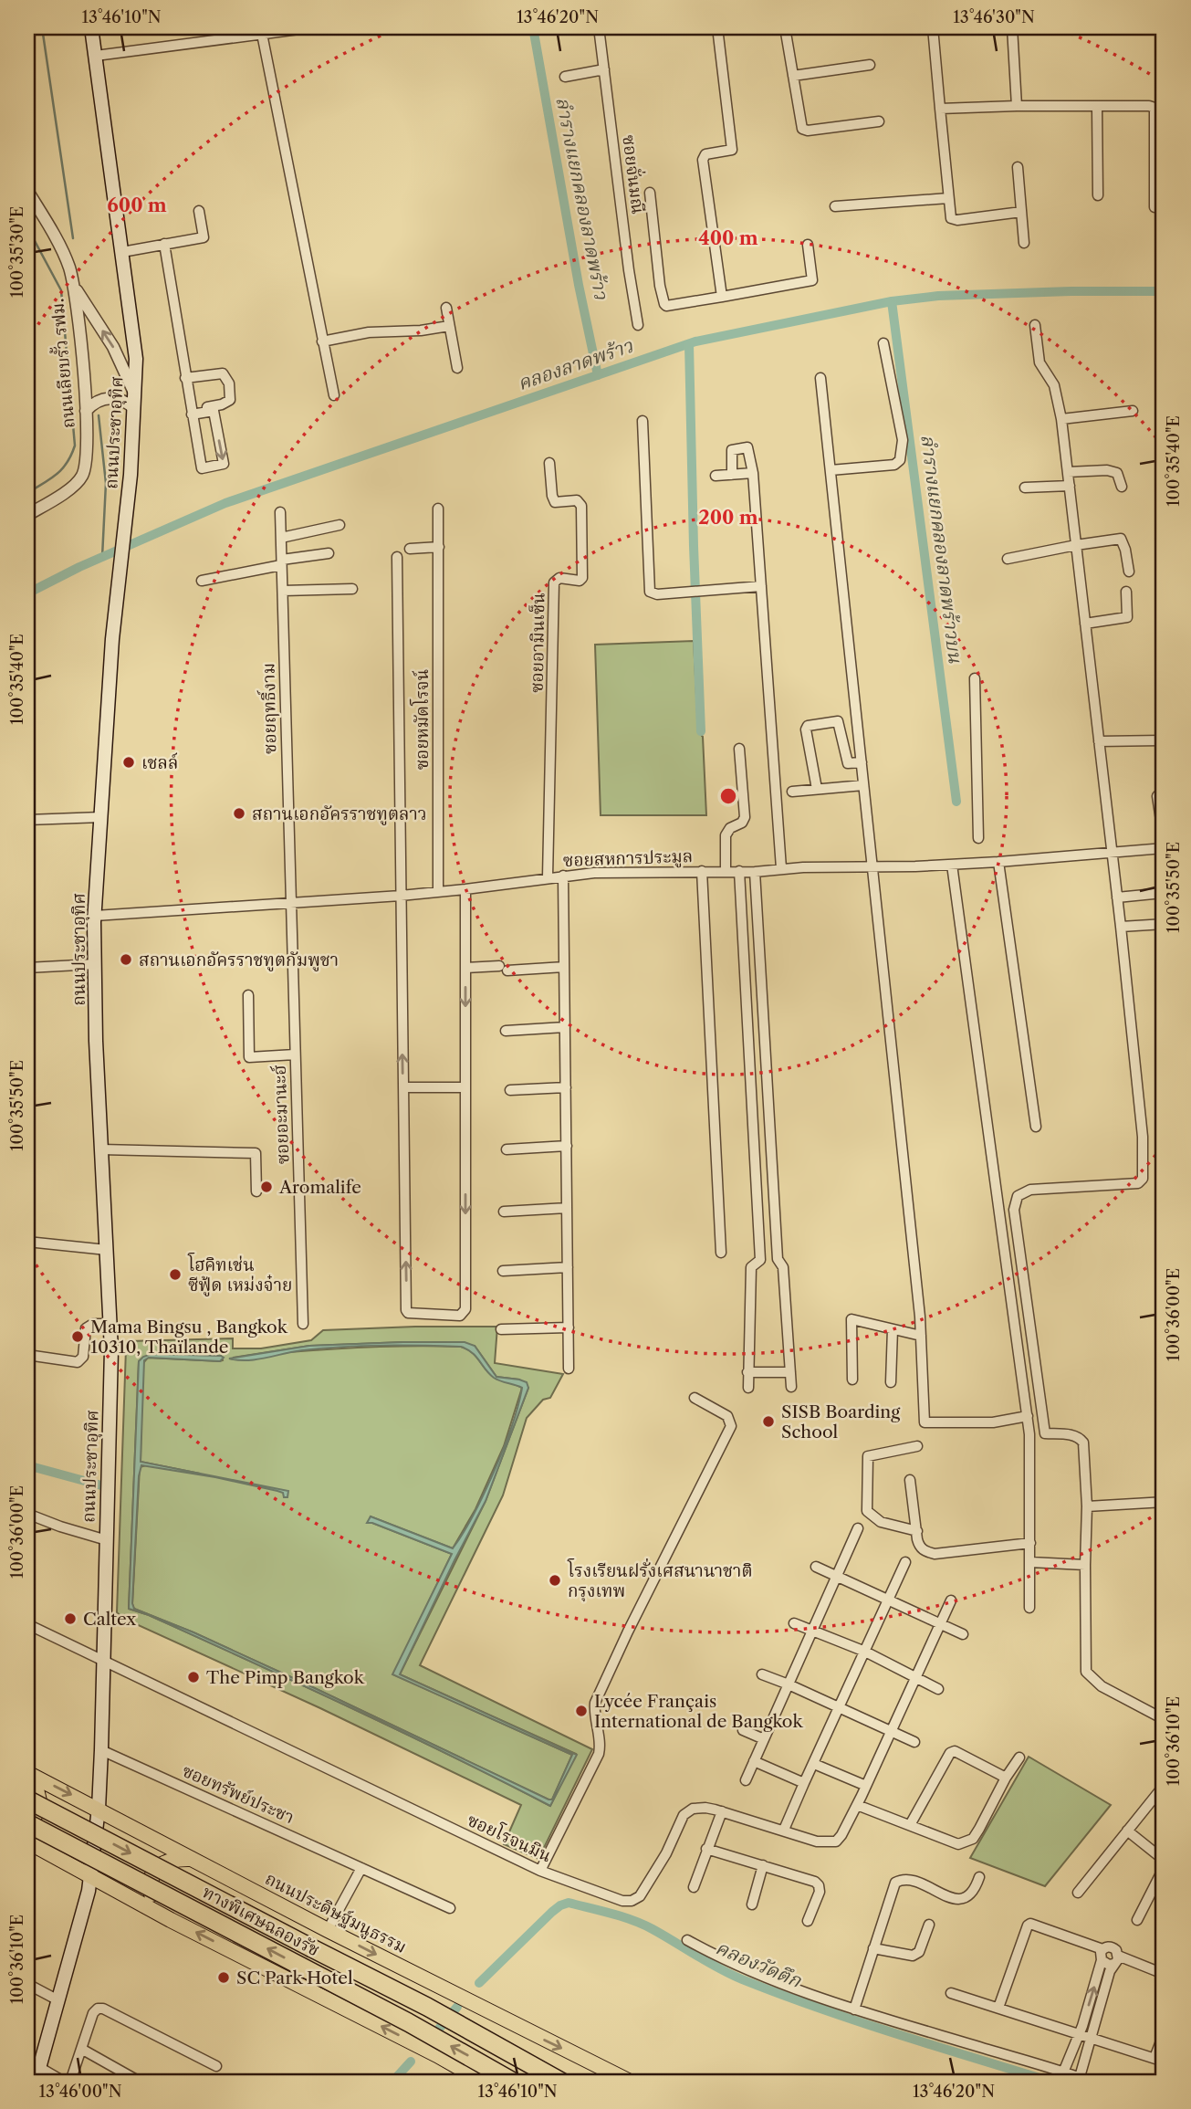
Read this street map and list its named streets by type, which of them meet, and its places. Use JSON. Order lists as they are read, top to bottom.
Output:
{
  "streets": {
    "highway": ["ทางพิเศษฉลองรัช"],
    "main road": ["ถนนประชาอุทิศ", "ถนนประดิษฐ์มนูธรรม"],
    "street": [
      "ซอยจั่นมณี",
      "ถนนเลียบรั้ว รฟม.",
      "ซอยอามินเซ็น",
      "ซอยฤทธิ์งาม",
      "ซอยหมัดโรจน์",
      "ซอยสหการประมูล",
      "ซอยอะมานะฮ์",
      "ซอยทรัพย์ประชา",
      "ซอยโรจนมิน"
    ]
  },
  "crossings": [
    ["ถนนประชาอุทิศ", "ซอยสหการประมูล"],
    ["ถนนประชาอุทิศ", "ซอยทรัพย์ประชา"],
    ["ถนนประชาอุทิศ", "ซอยโรจนมิน"],
    ["ถนนประชาอุทิศ", "ถนนประดิษฐ์มนูธรรม"],
    ["ซอยอามินเซ็น", "ซอยสหการประมูล"],
    ["ซอยฤทธิ์งาม", "ซอยสหการประมูล"],
    ["ซอยฤทธิ์งาม", "ซอยอะมานะฮ์"],
    ["ซอยหมัดโรจน์", "ซอยสหการประมูล"],
    ["ซอยสหการประมูล", "ซอยอะมานะฮ์"]
  ],
  "water": [
    "ลำรางแยกคลองลาดพร้าว",
    "คลองลาดพร้าว",
    "ลำรางแยกคลองลาดพร้าวบน",
    "คลองวัดตึก"
  ],
  "places": [
    "เชลล์",
    "สถานเอกอัครราชทูตลาว",
    "สถานเอกอัครราชทูตกัมพูชา",
    "Aromalife",
    "โฮคิทเช่น ซีฟู้ด เหม่งจ๋าย",
    "Mama Bingsu , Bangkok 10310, Thaïlande",
    "SISB Boarding School",
    "โรงเรียนฝรั่งเศสนานาชาติ กรุงเทพ",
    "Caltex",
    "The Pimp Bangkok",
    "Lycée Français International de Bangkok",
    "SC Park Hotel"
  ],
  "coordinates": [
    "13°46'10\"N",
    "13°46'20\"N",
    "13°46'30\"N",
    "100°35'30\"E",
    "100°35'40\"E",
    "100°35'50\"E",
    "100°36'00\"E",
    "100°36'10\"E",
    "13°46'00\"N"
  ],
  "rings": ["600 m", "400 m", "200 m"]
}
